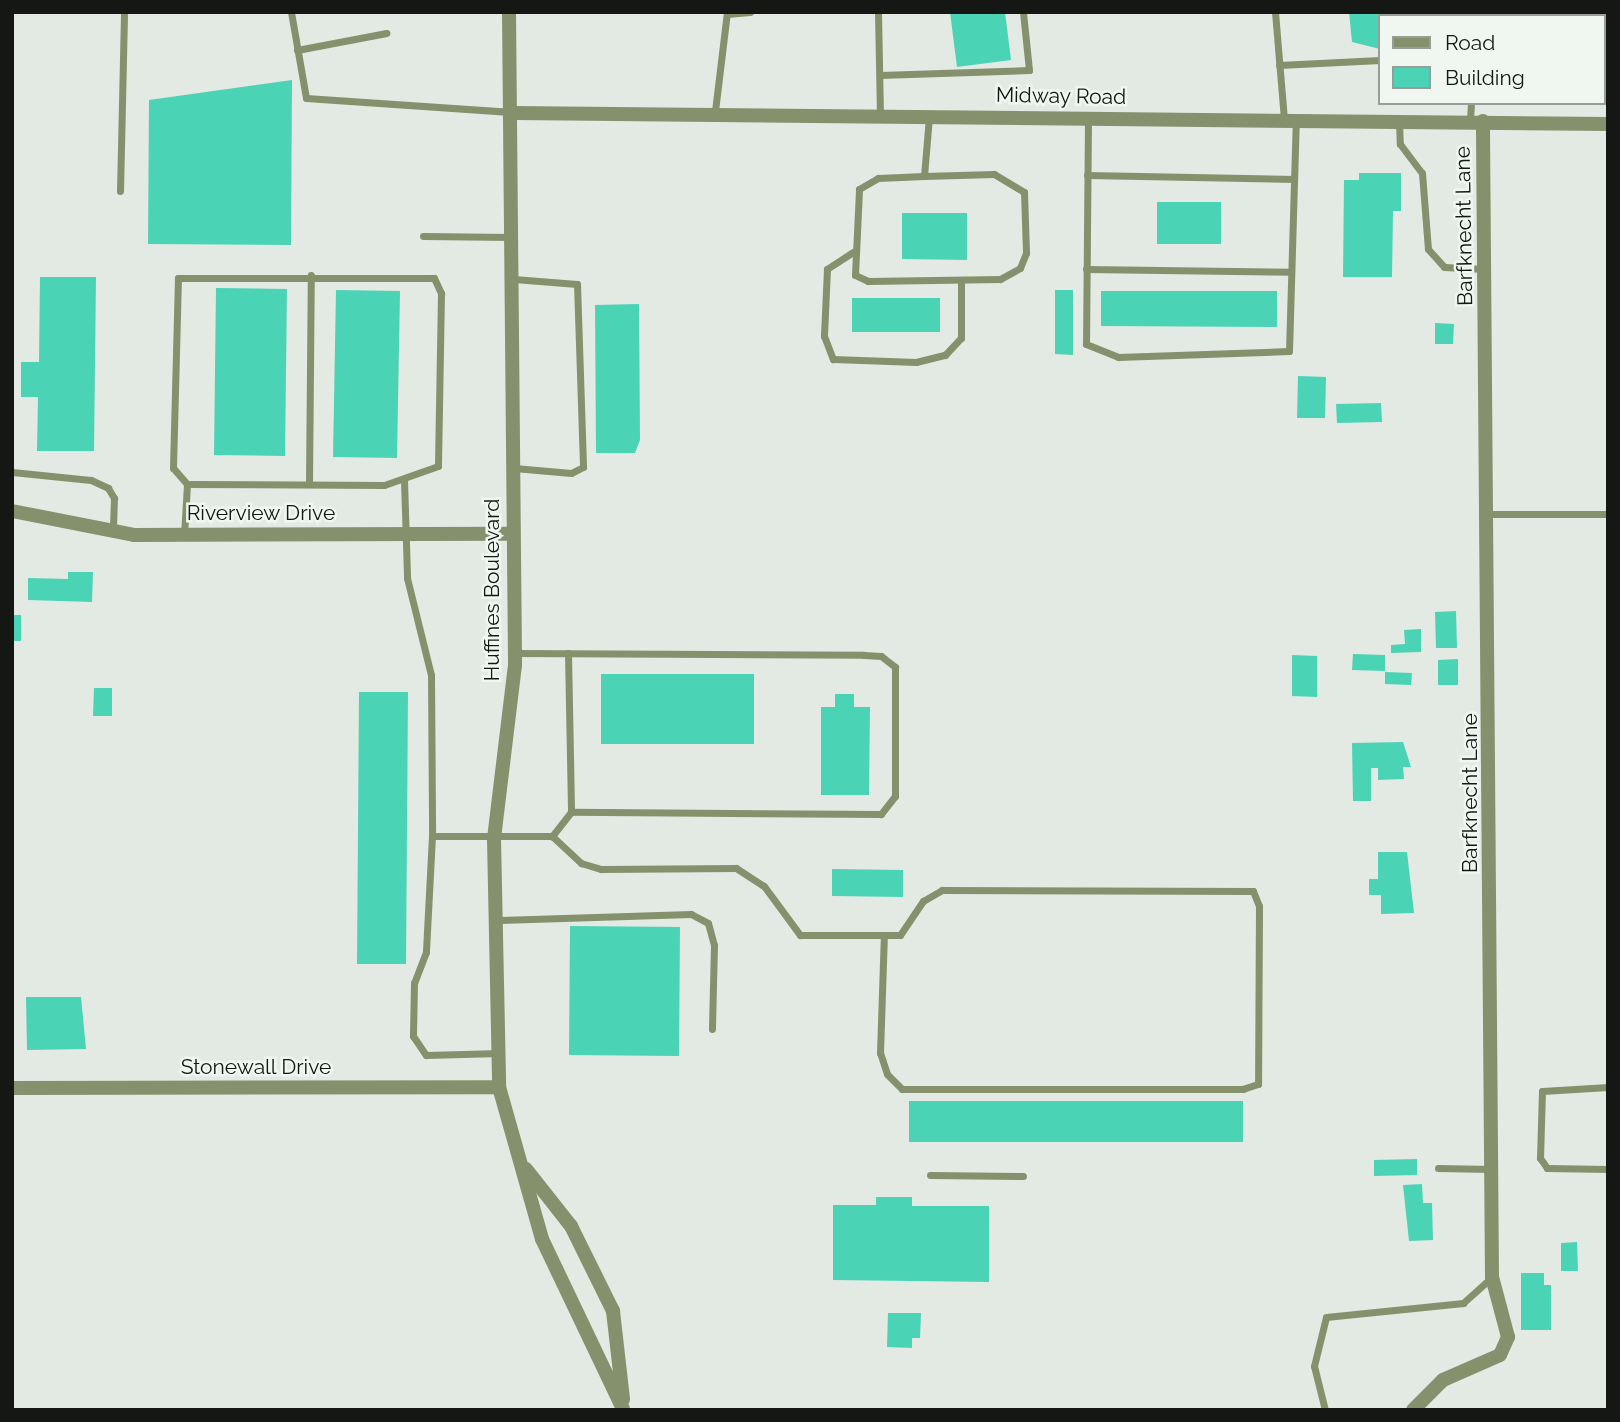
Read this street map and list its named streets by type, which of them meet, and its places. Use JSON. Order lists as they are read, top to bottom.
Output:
{
  "streets": {
    "street": [
      "Midway Road",
      "Barfknecht Lane",
      "Riverview Drive",
      "Huffines Boulevard",
      "Stonewall Drive"
    ]
  },
  "crossings": [
    ["Midway Road", "Barfknecht Lane"],
    ["Midway Road", "Huffines Boulevard"],
    ["Riverview Drive", "Huffines Boulevard"],
    ["Huffines Boulevard", "Stonewall Drive"]
  ],
  "legend": ["Road", "Building"]
}
